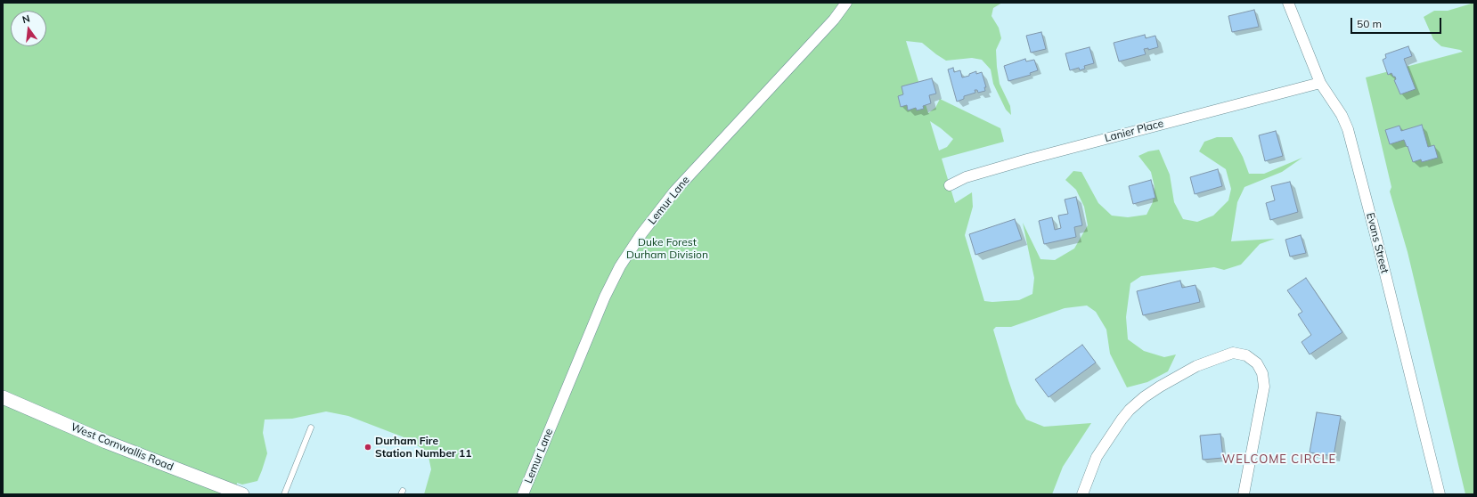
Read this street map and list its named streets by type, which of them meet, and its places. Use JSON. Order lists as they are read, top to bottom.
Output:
{
  "streets": {
    "street": [
      "Lanier Place",
      "Lemur Lane",
      "Evans Street",
      "West Cornwallis Road"
    ]
  },
  "crossings": [
    ["Lanier Place", "Evans Street"]
  ],
  "districts": ["WELCOME CIRCLE"],
  "parks": ["Duke Forest Durham Division"],
  "places": ["Durham Fire Station Number 11"],
  "scale_bar": "50 m",
  "north": "top"
}
